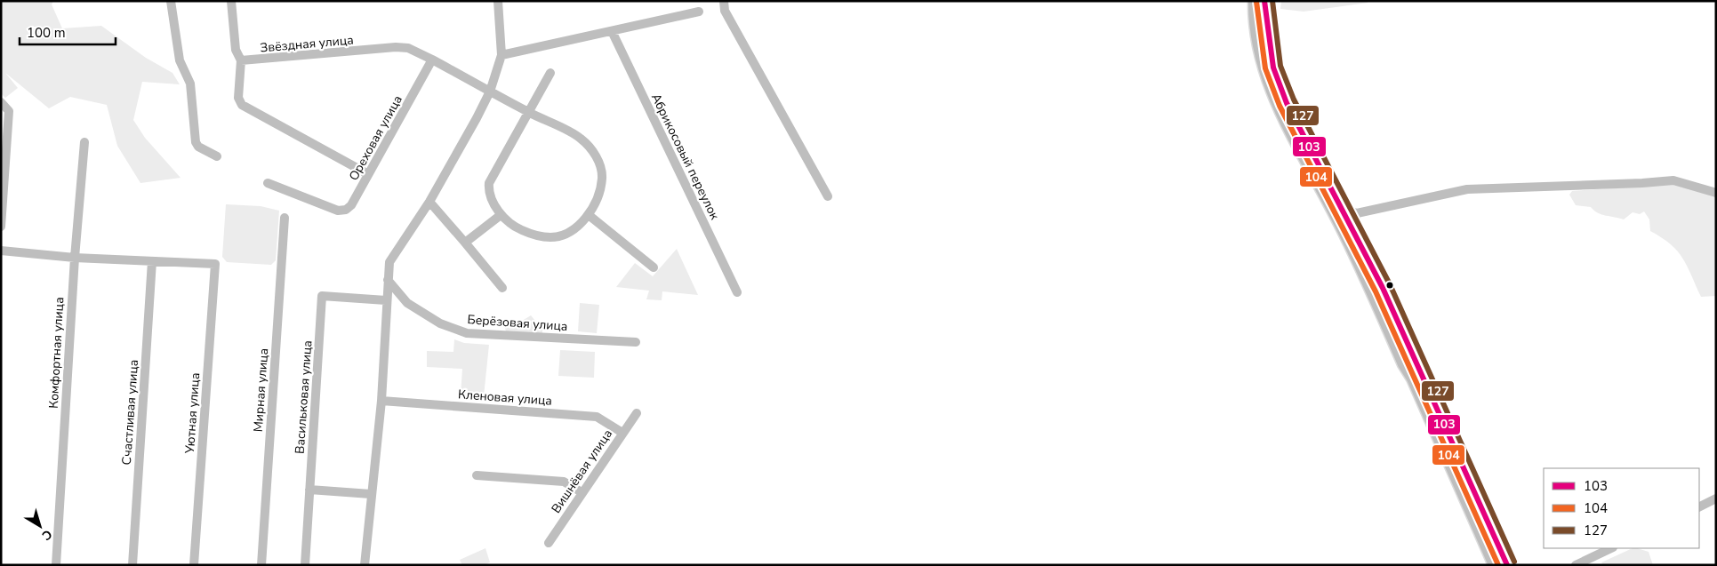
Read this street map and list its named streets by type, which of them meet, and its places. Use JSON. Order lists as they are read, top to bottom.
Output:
{
  "streets": {
    "street": [
      "Звёздная улица",
      "Ореховая улица",
      "Абрикосовый переулок",
      "Берёзовая улица",
      "Комфортная улица",
      "Мирная улица",
      "Васильковая улица",
      "Кленовая улица",
      "Счастливая улица",
      "Уютная улица",
      "Вишнёвая улица"
    ]
  },
  "crossings": [
    ["Звёздная улица", "Ореховая улица"],
    ["Кленовая улица", "Вишнёвая улица"],
    ["Счастливая улица", "Уютная улица"]
  ],
  "lines": ["transit line 103", "transit line 127", "transit line 104"],
  "legend": ["103", "104", "127"],
  "scale_bar": "100 m",
  "north": "bottom right"
}
